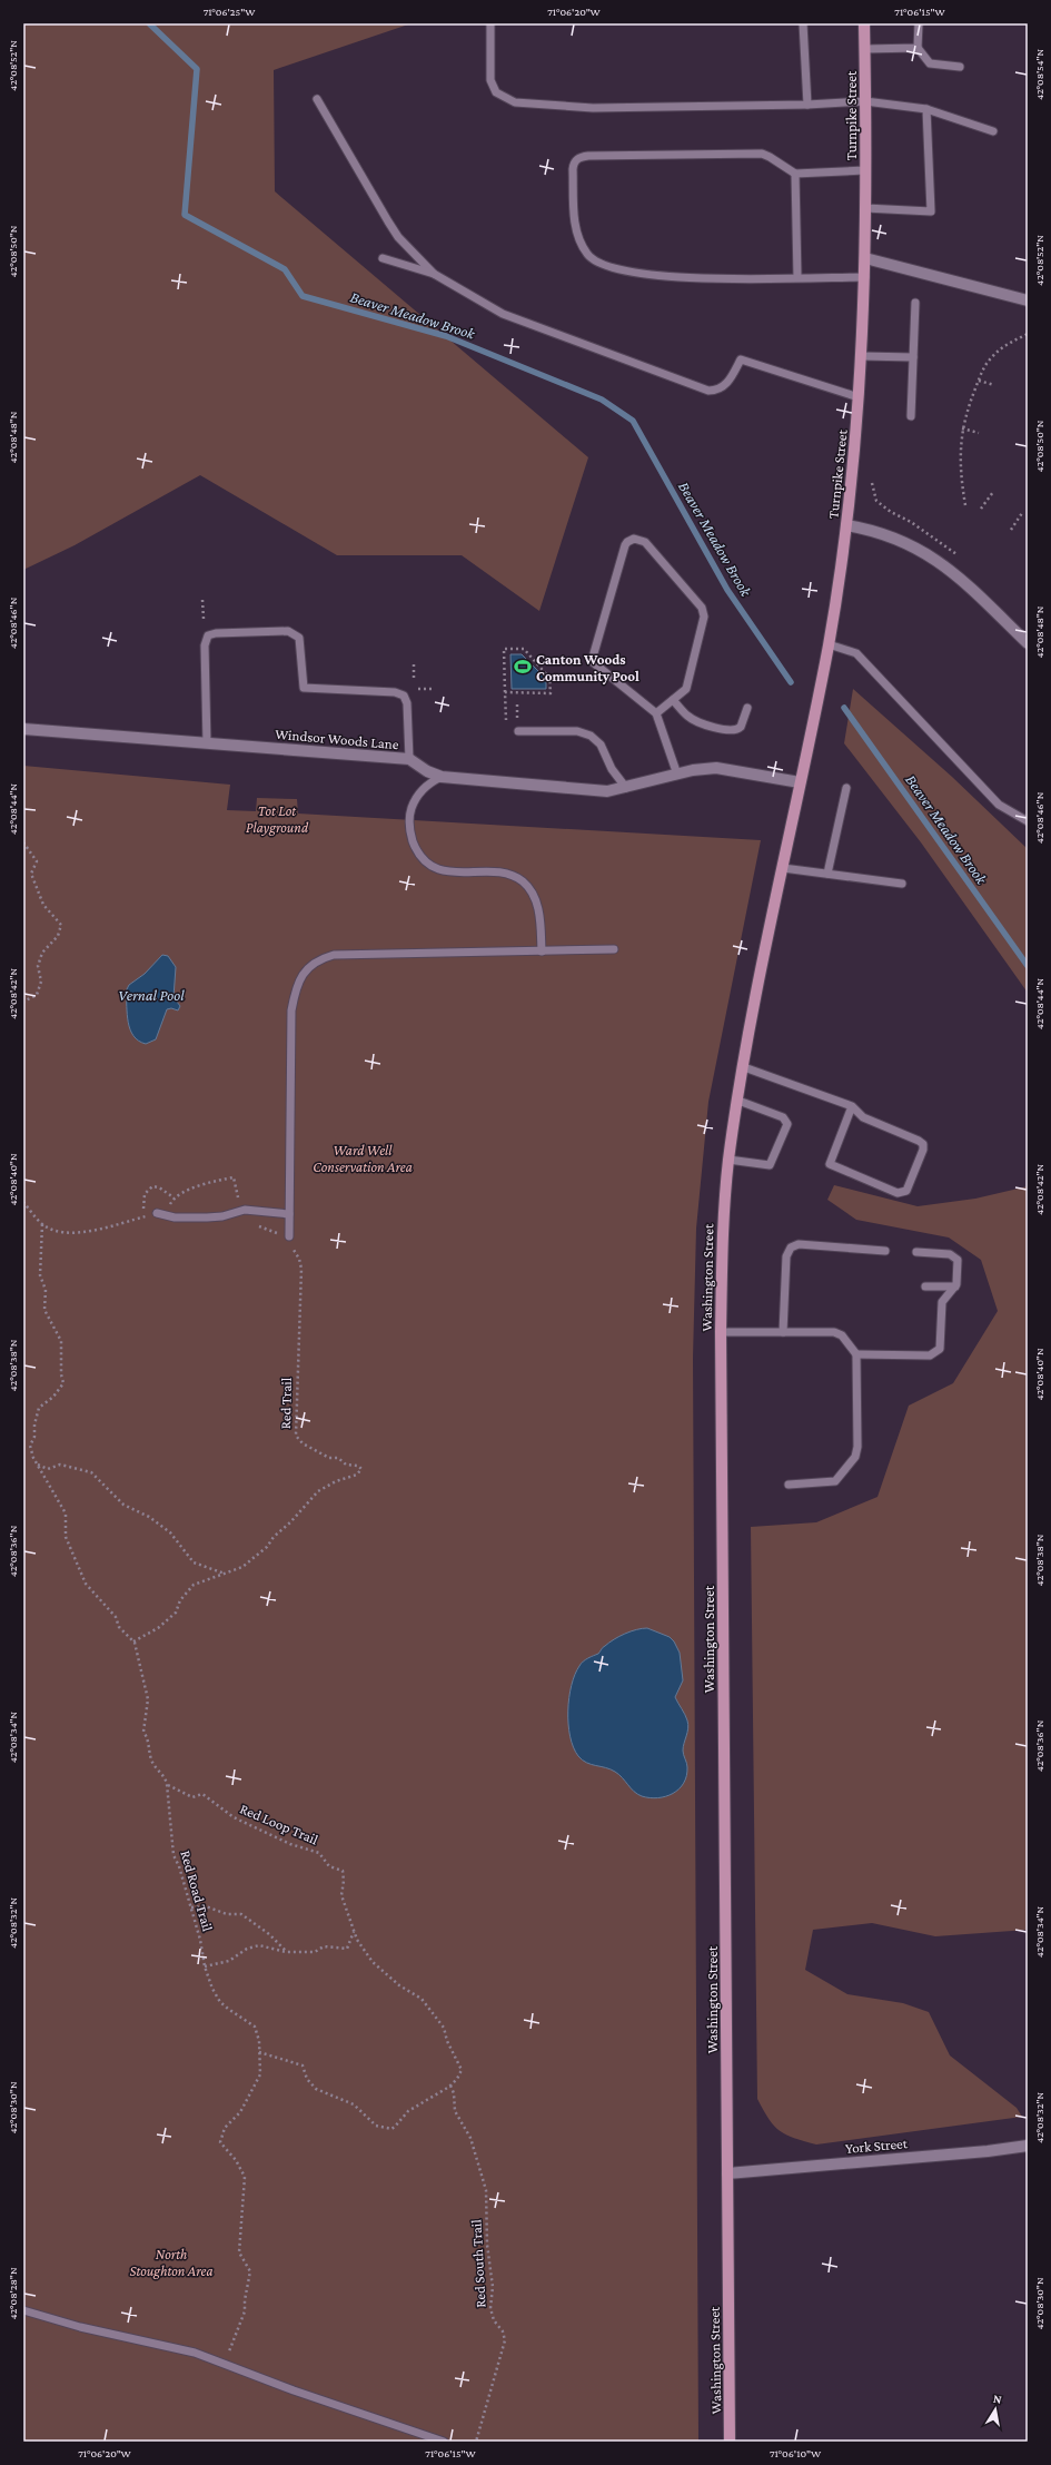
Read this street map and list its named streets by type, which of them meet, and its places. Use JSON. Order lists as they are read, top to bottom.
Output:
{
  "streets": {
    "main road": ["Turnpike Street", "Washington Street"],
    "street": ["Windsor Woods Lane", "York Street"],
    "path": [
      "Red Trail",
      "Red Loop Trail",
      "Red Road Trail",
      "Red South Trail"
    ]
  },
  "crossings": [
    ["Turnpike Street", "Windsor Woods Lane"],
    ["Turnpike Street", "Washington Street"],
    ["Washington Street", "York Street"],
    ["Red Trail", "Red Road Trail"],
    ["Red Loop Trail", "Red Road Trail"],
    ["Red Loop Trail", "Red South Trail"]
  ],
  "water": ["Beaver Meadow Brook", "Vernal Pool"],
  "parks": ["Tot Lot Playground", "Ward Well Conservation Area", "North Stoughton Area"],
  "places": {
    "sports": ["Canton Woods Community Pool"]
  },
  "north": "top",
  "coordinates": [
    "71°06'25\"W",
    "71°06'20\"W",
    "71°06'15\"W",
    "42°08'52\"N",
    "42°08'54\"N",
    "42°08'50\"N",
    "42°08'48\"N",
    "42°08'46\"N",
    "42°08'44\"N",
    "42°08'42\"N",
    "42°08'40\"N",
    "42°08'38\"N",
    "42°08'36\"N",
    "42°08'34\"N",
    "42°08'32\"N",
    "42°08'30\"N",
    "42°08'28\"N",
    "71°06'10\"W"
  ]
}
